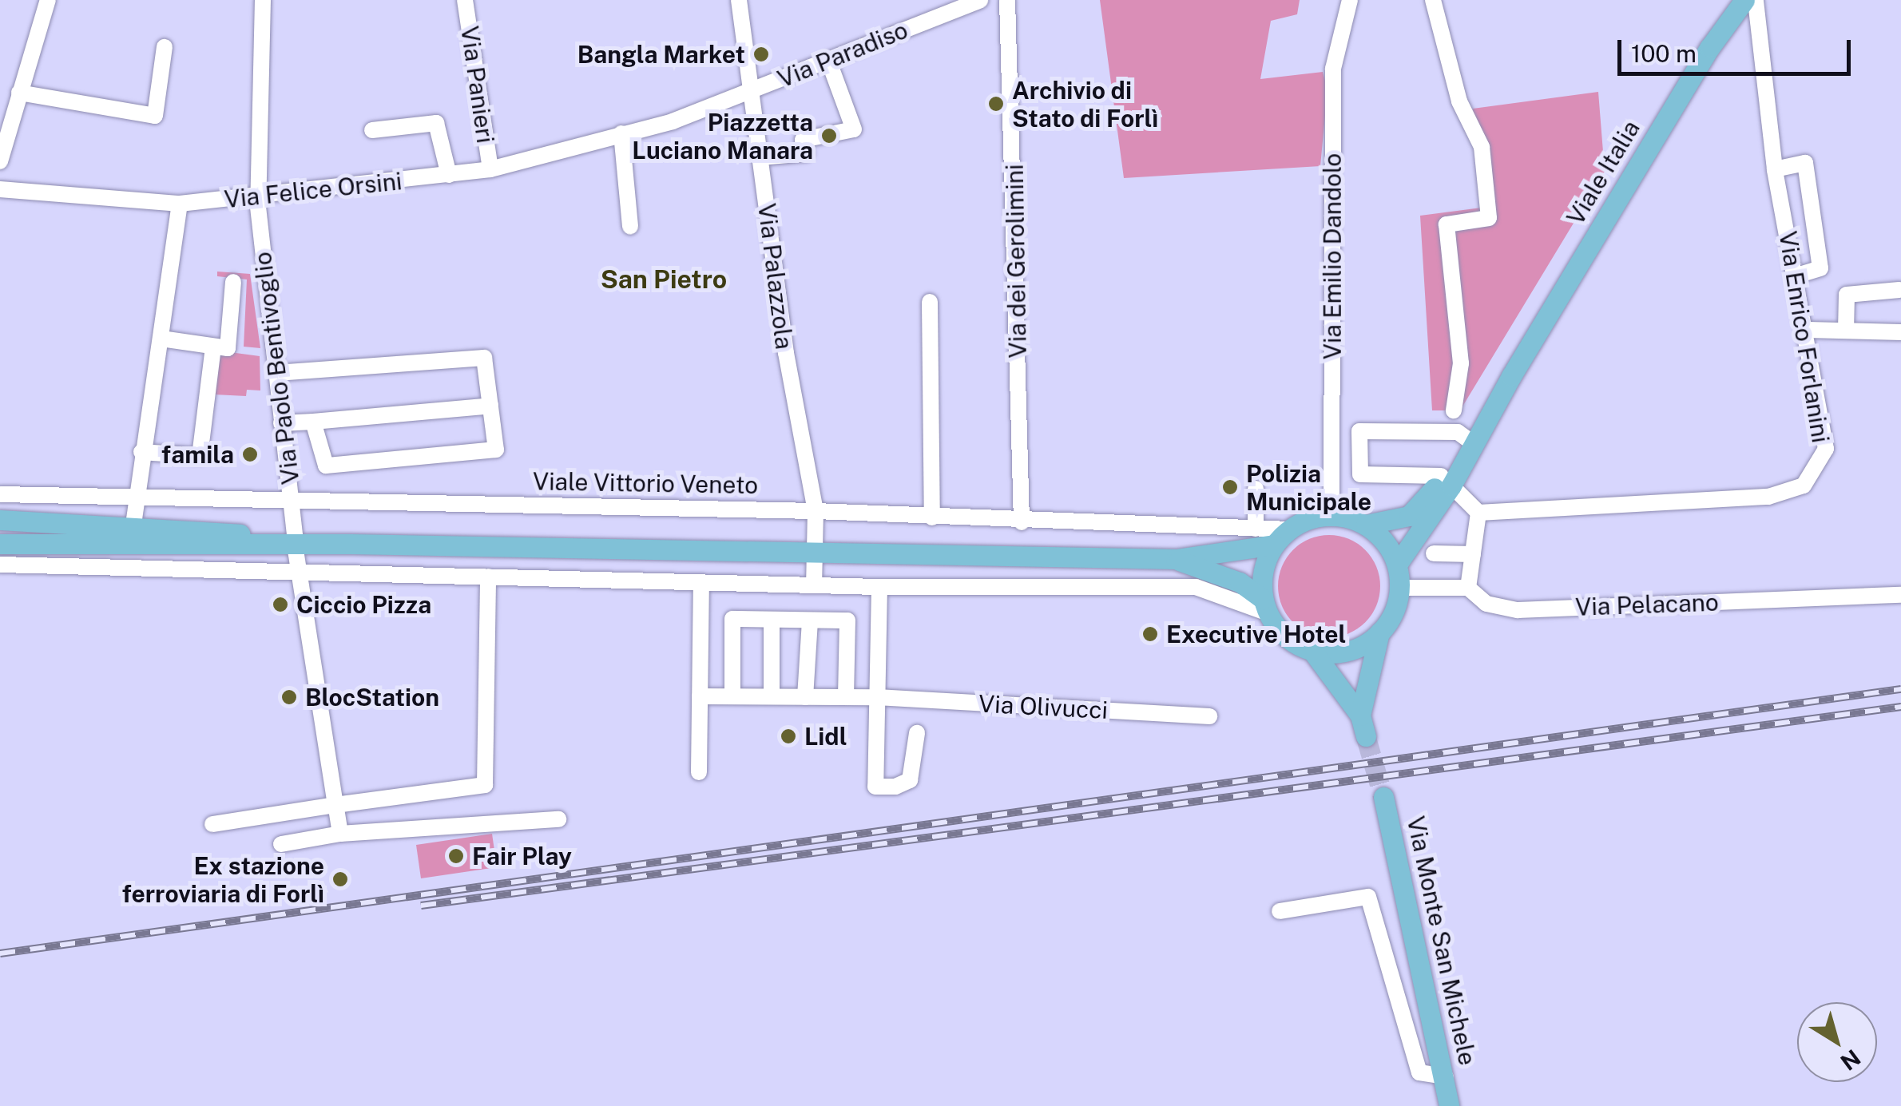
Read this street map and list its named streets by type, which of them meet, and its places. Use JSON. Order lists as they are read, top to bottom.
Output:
{
  "streets": {
    "main road": ["Viale Italia", "Via Monte San Michele"],
    "street": [
      "Via Paradiso",
      "Via Panieri",
      "Via Felice Orsini",
      "Via Emilio Dandolo",
      "Via dei Gerolimini",
      "Via Palazzola",
      "Via Enrico Forlanini",
      "Via Paolo Bentivoglio",
      "Viale Vittorio Veneto",
      "Via Pelacano",
      "Via Olivucci"
    ]
  },
  "crossings": [
    ["Via Paradiso", "Via Felice Orsini"],
    ["Via Paradiso", "Via Palazzola"],
    ["Via Panieri", "Via Felice Orsini"],
    ["Viale Italia", "Via Emilio Dandolo"],
    ["Viale Italia", "Viale Vittorio Veneto"],
    ["Viale Italia", "Via Pelacano"],
    ["Via Felice Orsini", "Via Palazzola"],
    ["Via Felice Orsini", "Via Paolo Bentivoglio"],
    ["Via Emilio Dandolo", "Viale Vittorio Veneto"],
    ["Via Emilio Dandolo", "Via Pelacano"],
    ["Via dei Gerolimini", "Viale Vittorio Veneto"],
    ["Via Palazzola", "Viale Vittorio Veneto"],
    ["Via Paolo Bentivoglio", "Viale Vittorio Veneto"],
    ["Viale Vittorio Veneto", "Via Pelacano"]
  ],
  "districts": ["San Pietro"],
  "places": [
    "Bangla Market",
    "Archivio di Stato di Forlì",
    "Piazzetta Luciano Manara",
    "famila",
    "Polizia Municipale",
    "Ciccio Pizza",
    "Executive Hotel",
    "BlocStation",
    "Lidl",
    "Fair Play",
    "Ex stazione ferroviaria di Forlì"
  ],
  "scale_bar": "100 m",
  "north": "bottom right"
}
